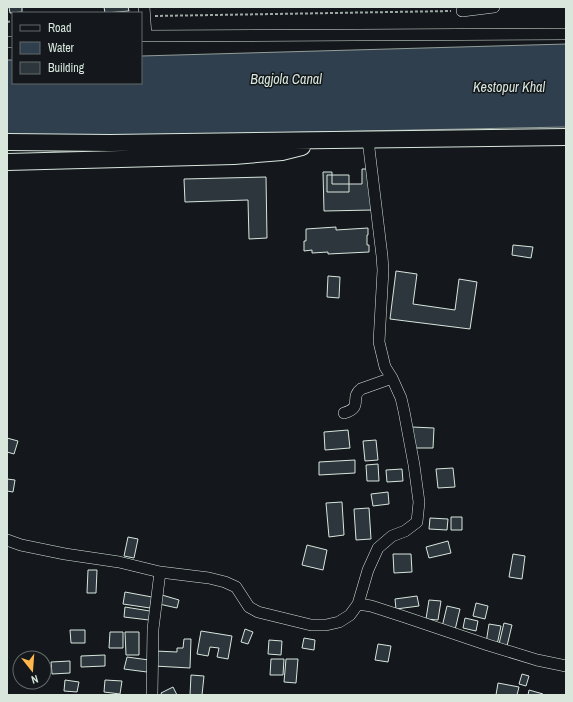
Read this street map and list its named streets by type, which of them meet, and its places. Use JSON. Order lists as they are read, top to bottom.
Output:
{
  "water": ["Bagjola Canal", "Kestopur Khal"],
  "legend": ["Road", "Water", "Building"],
  "north": "bottom"
}
